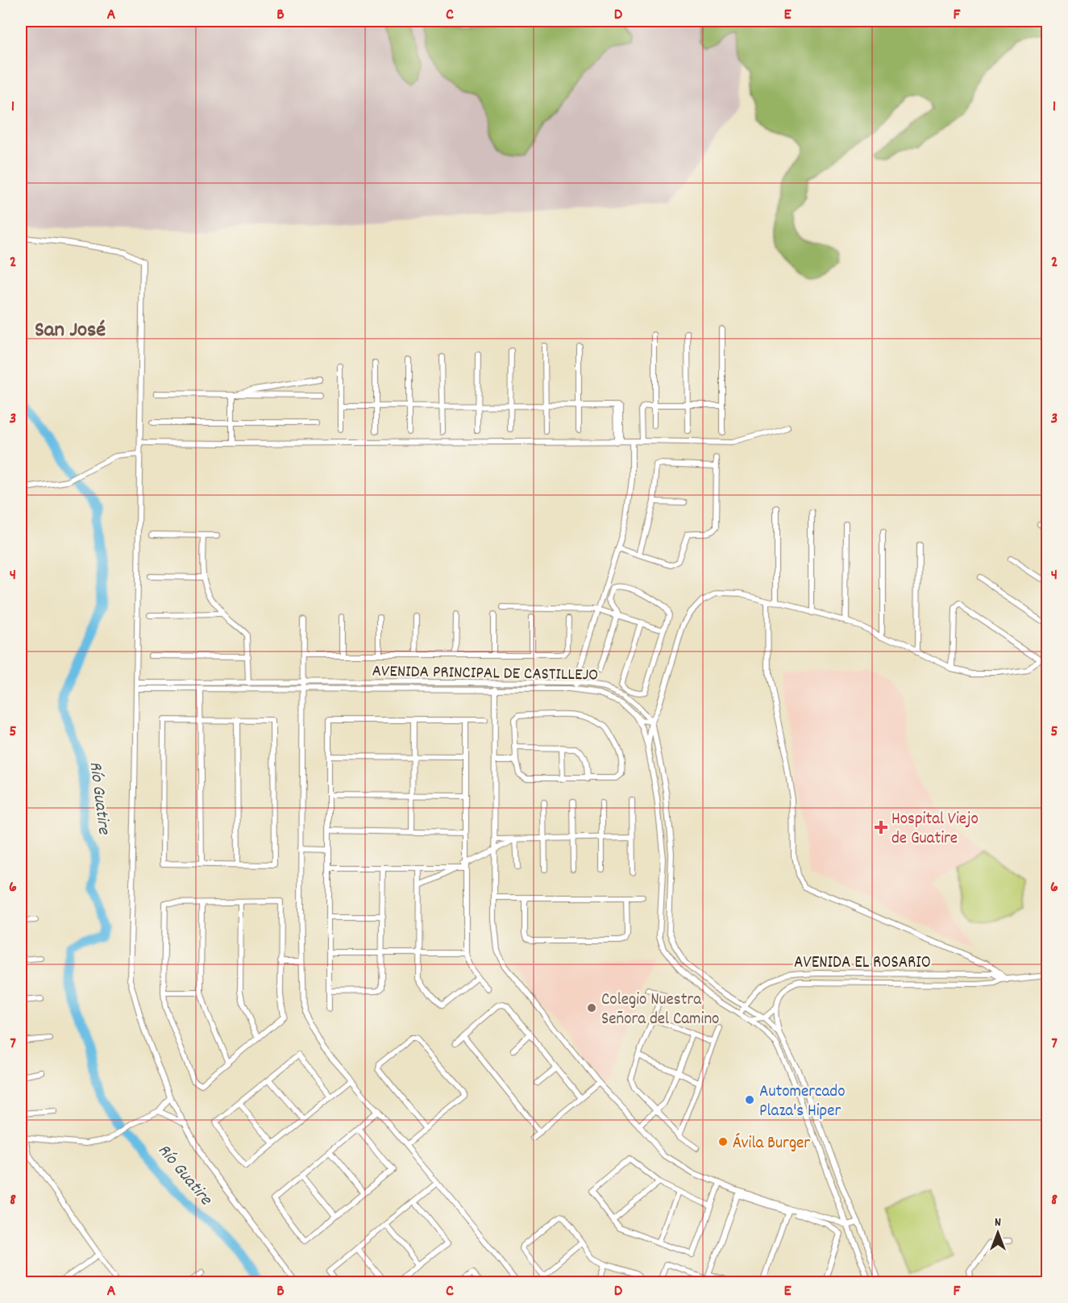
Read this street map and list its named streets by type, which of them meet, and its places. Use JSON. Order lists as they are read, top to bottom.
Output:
{
  "streets": {
    "street": ["AVENIDA PRINCIPAL DE CASTILLEJO", "AVENIDA EL ROSARIO"]
  },
  "crossings": [
    ["AVENIDA PRINCIPAL DE CASTILLEJO", "AVENIDA EL ROSARIO"]
  ],
  "districts": ["San José"],
  "water": ["Río Guatire"],
  "places": {
    "health": ["Hospital Viejo de Guatire"],
    "other": ["Colegio Nuestra Señora del Camino", "Automercado Plaza's Hiper", "Ávila Burger"]
  },
  "north": "top",
  "grid": {
    "columns": [
      "A",
      "B",
      "C",
      "D",
      "E",
      "F"
    ],
    "rows": [
      "1",
      "2",
      "3",
      "4",
      "5",
      "6",
      "7",
      "8"
    ]
  }
}
